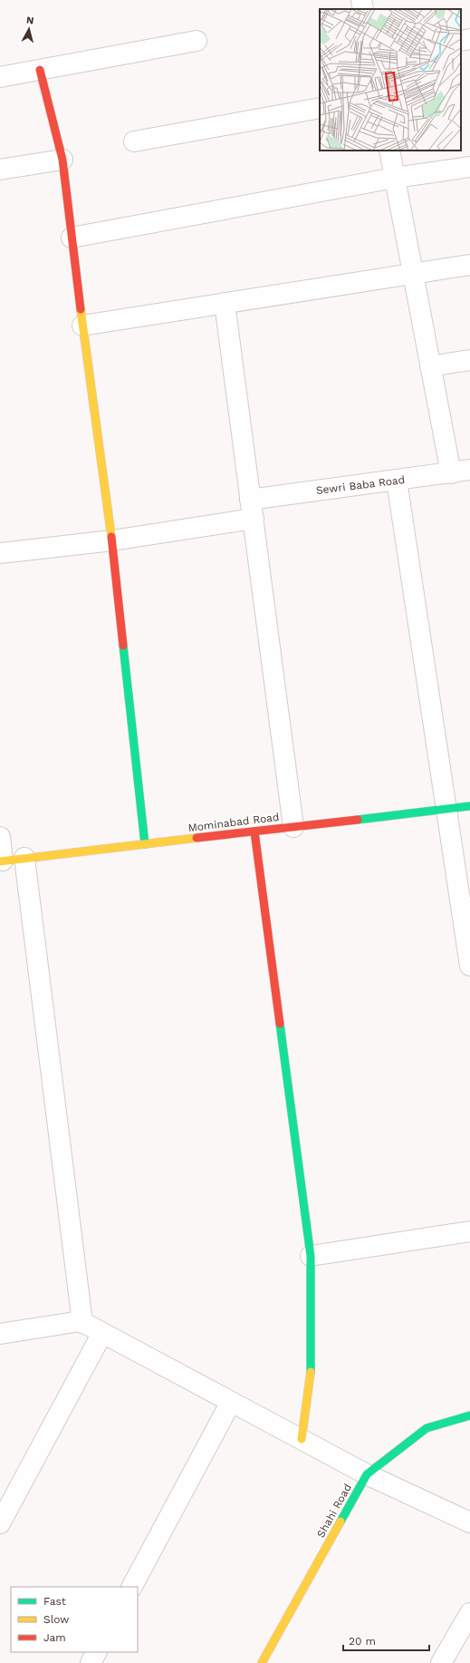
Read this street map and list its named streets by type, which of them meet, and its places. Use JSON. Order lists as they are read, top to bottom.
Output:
{
  "streets": {
    "street": ["Sewri Baba Road", "Mominabad Road", "Shahi Road"]
  },
  "legend": ["Fast", "Slow", "Jam"],
  "scale_bar": "20 m",
  "north": "top"
}
